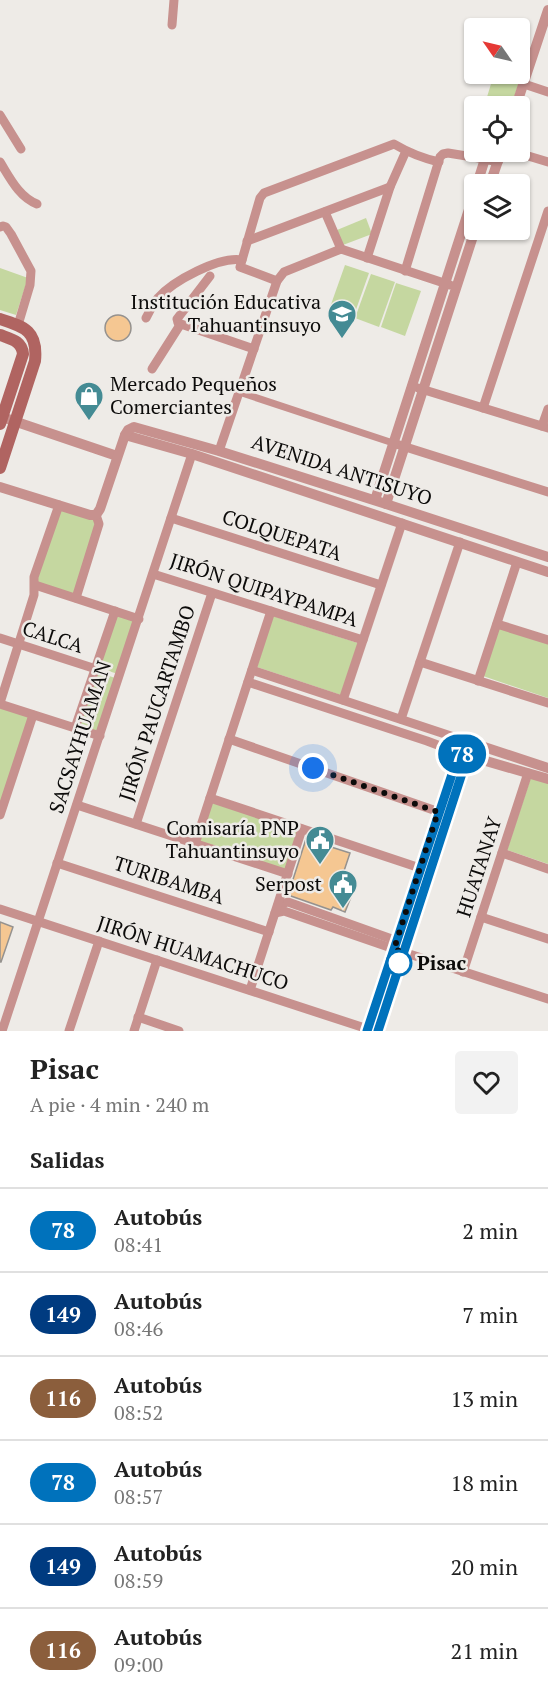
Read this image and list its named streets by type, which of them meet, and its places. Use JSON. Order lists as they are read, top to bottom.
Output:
{
  "streets": {
    "street": [
      "AVENIDA ANTISUYO",
      "COLQUEPATA",
      "JIRÓN QUIPAYPAMPA",
      "CALCA",
      "JIRÓN PAUCARTAMBO",
      "SACSAYHUAMAN",
      "HUATANAY",
      "TURIBAMBA",
      "JIRÓN HUAMACHUCO"
    ]
  },
  "crossings": [
    ["AVENIDA ANTISUYO", "SACSAYHUAMAN"],
    ["COLQUEPATA", "SACSAYHUAMAN"],
    ["JIRÓN QUIPAYPAMPA", "JIRÓN PAUCARTAMBO"],
    ["JIRÓN QUIPAYPAMPA", "SACSAYHUAMAN"],
    ["SACSAYHUAMAN", "TURIBAMBA"],
    ["SACSAYHUAMAN", "JIRÓN HUAMACHUCO"]
  ],
  "places": {
    "school or university": ["Institución Educativa Tahuantinsuyo"],
    "shop": ["Mercado Pequeños Comerciantes"],
    "public building": ["Comisaría PNP Tahuantinsuyo", "Serpost"],
    "other": ["Pisac"]
  },
  "lines": ["bus line 78"],
  "north": "top left",
  "page": {
    "on_map": "78",
    "heading": [
      ["Pisac", "A pie · 4 min · 240 m"],
      "Salidas"
    ],
    "list": [
      {
        "mark": "78",
        "name": "Autobús",
        "note": "08:41",
        "value": "2 min"
      },
      {
        "mark": "149",
        "name": "Autobús",
        "note": "08:46",
        "value": "7 min"
      },
      {
        "mark": "116",
        "name": "Autobús",
        "note": "08:52",
        "value": "13 min"
      },
      {
        "mark": "78",
        "name": "Autobús",
        "note": "08:57",
        "value": "18 min"
      },
      {
        "mark": "149",
        "name": "Autobús",
        "note": "08:59",
        "value": "20 min"
      },
      {
        "mark": "116",
        "name": "Autobús",
        "note": "09:00",
        "value": "21 min"
      }
    ]
  }
}
